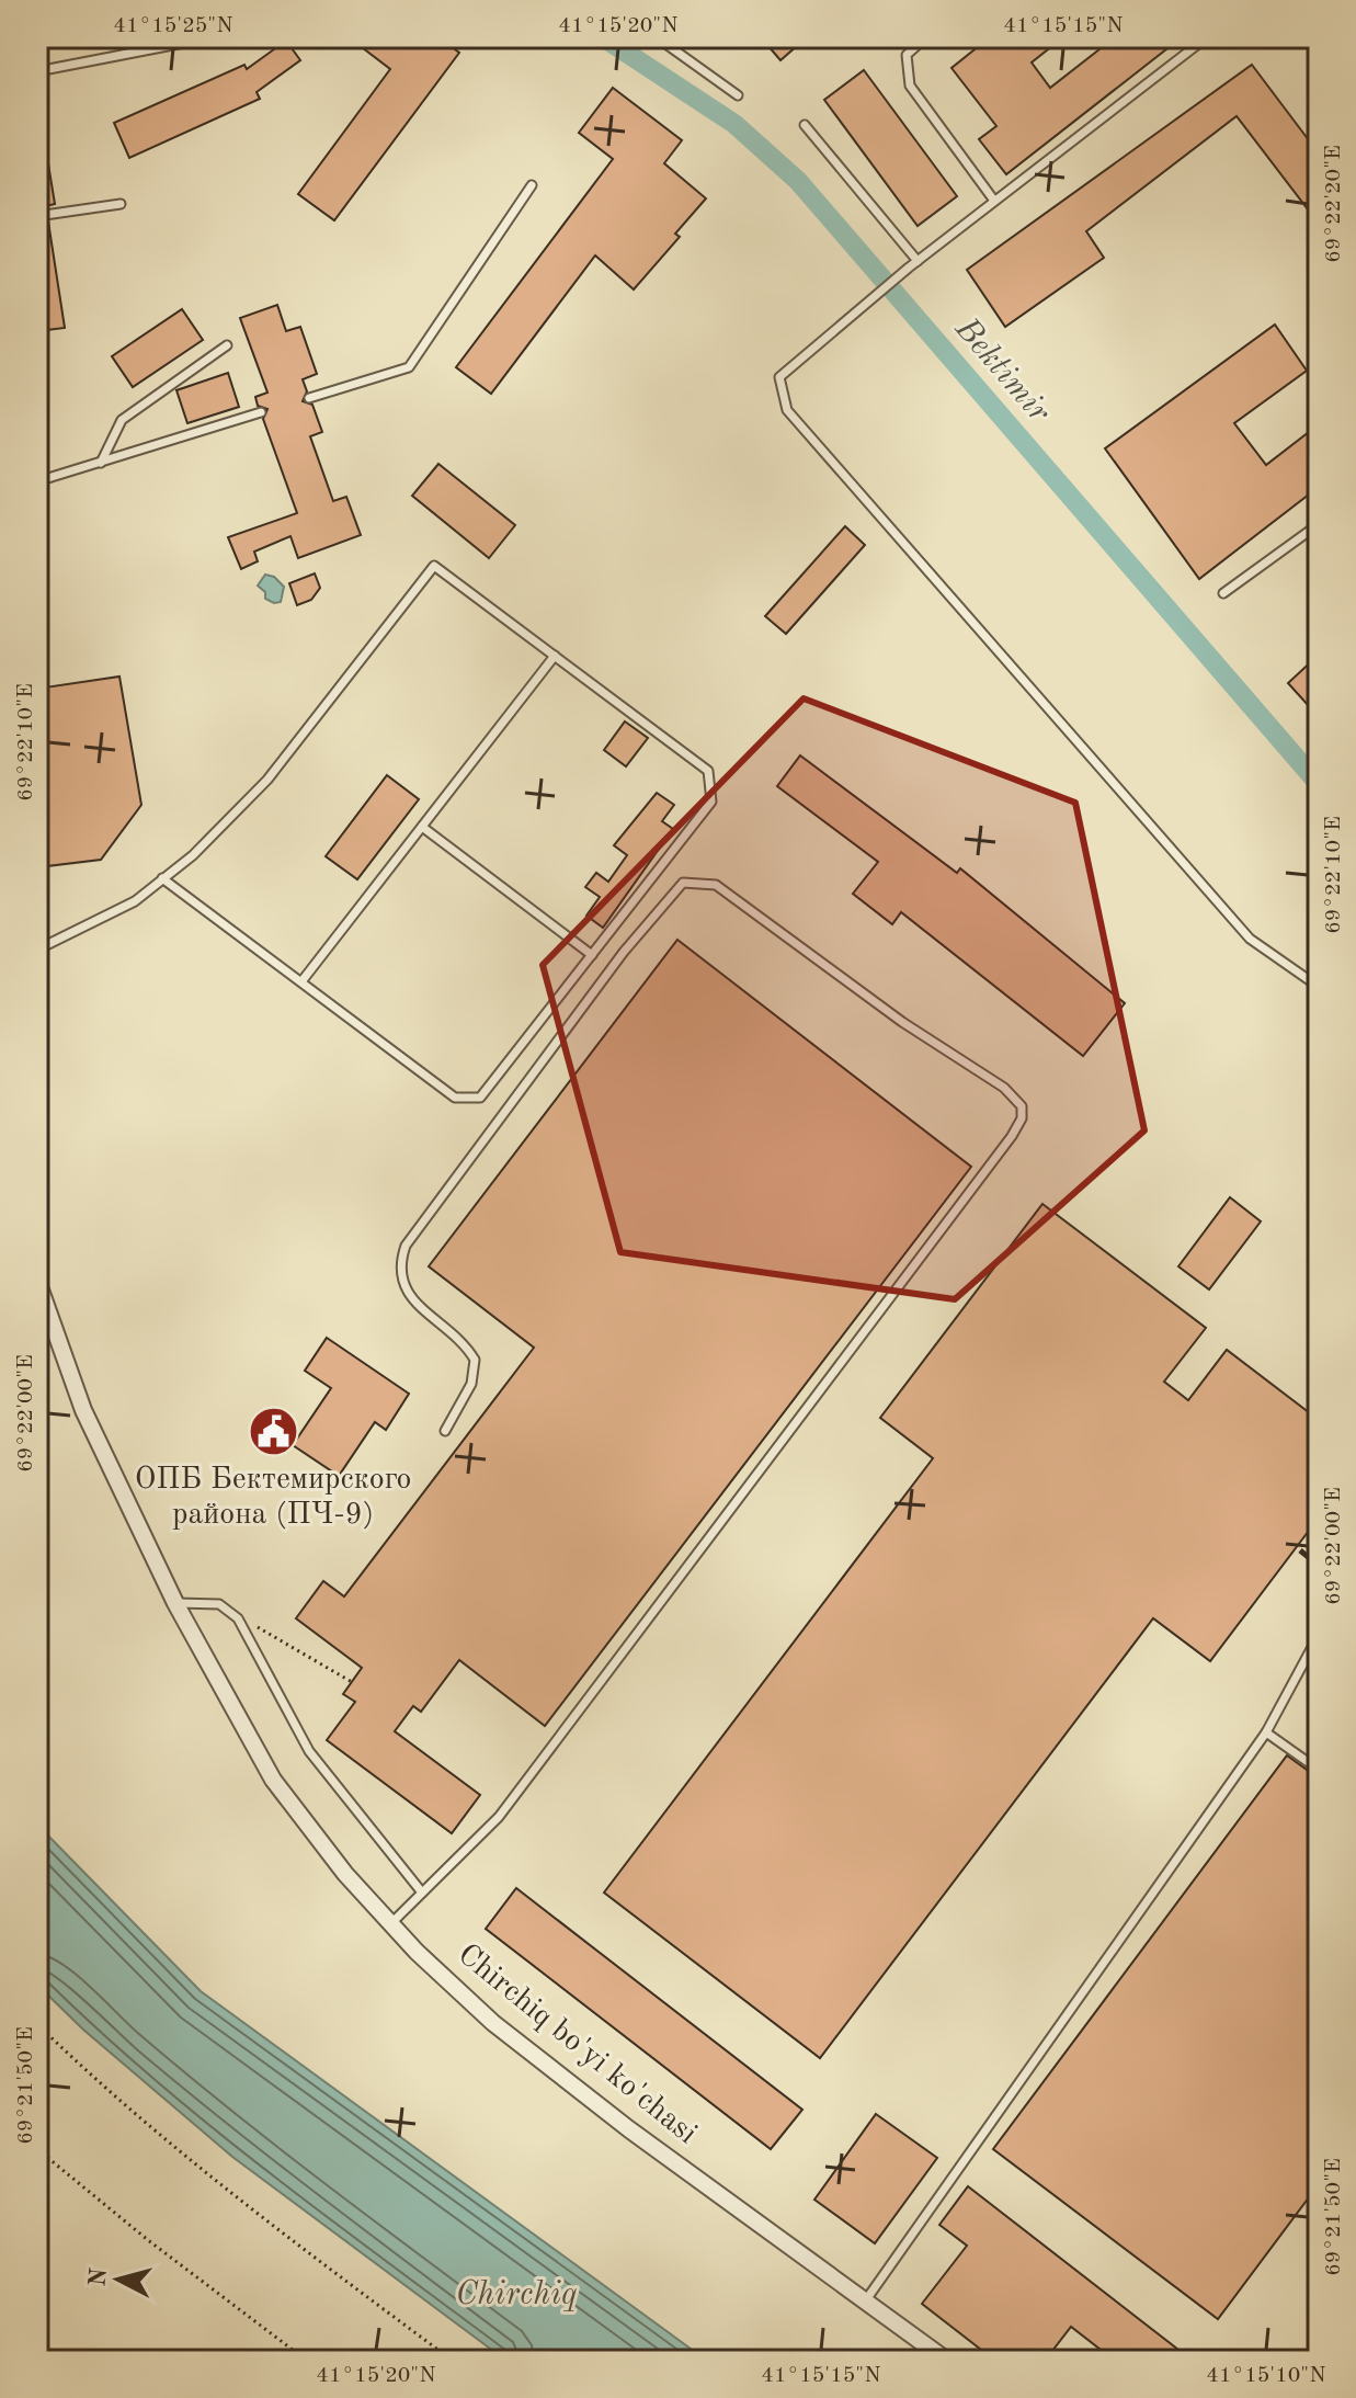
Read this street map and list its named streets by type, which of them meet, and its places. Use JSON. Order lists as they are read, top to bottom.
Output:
{
  "streets": {
    "street": ["Chirchiq bo'yi ko'chasi"]
  },
  "water": ["Bektimir", "Chirchiq"],
  "places": {
    "public building": ["ОПБ Бектемирского района (ПЧ-9)"]
  },
  "north": "left",
  "coordinates": [
    "41°15'25\"N",
    "41°15'20\"N",
    "41°15'15\"N",
    "69°22'20\"E",
    "69°22'10\"E",
    "69°22'00\"E",
    "69°21'50\"E",
    "41°15'10\"N"
  ]
}
